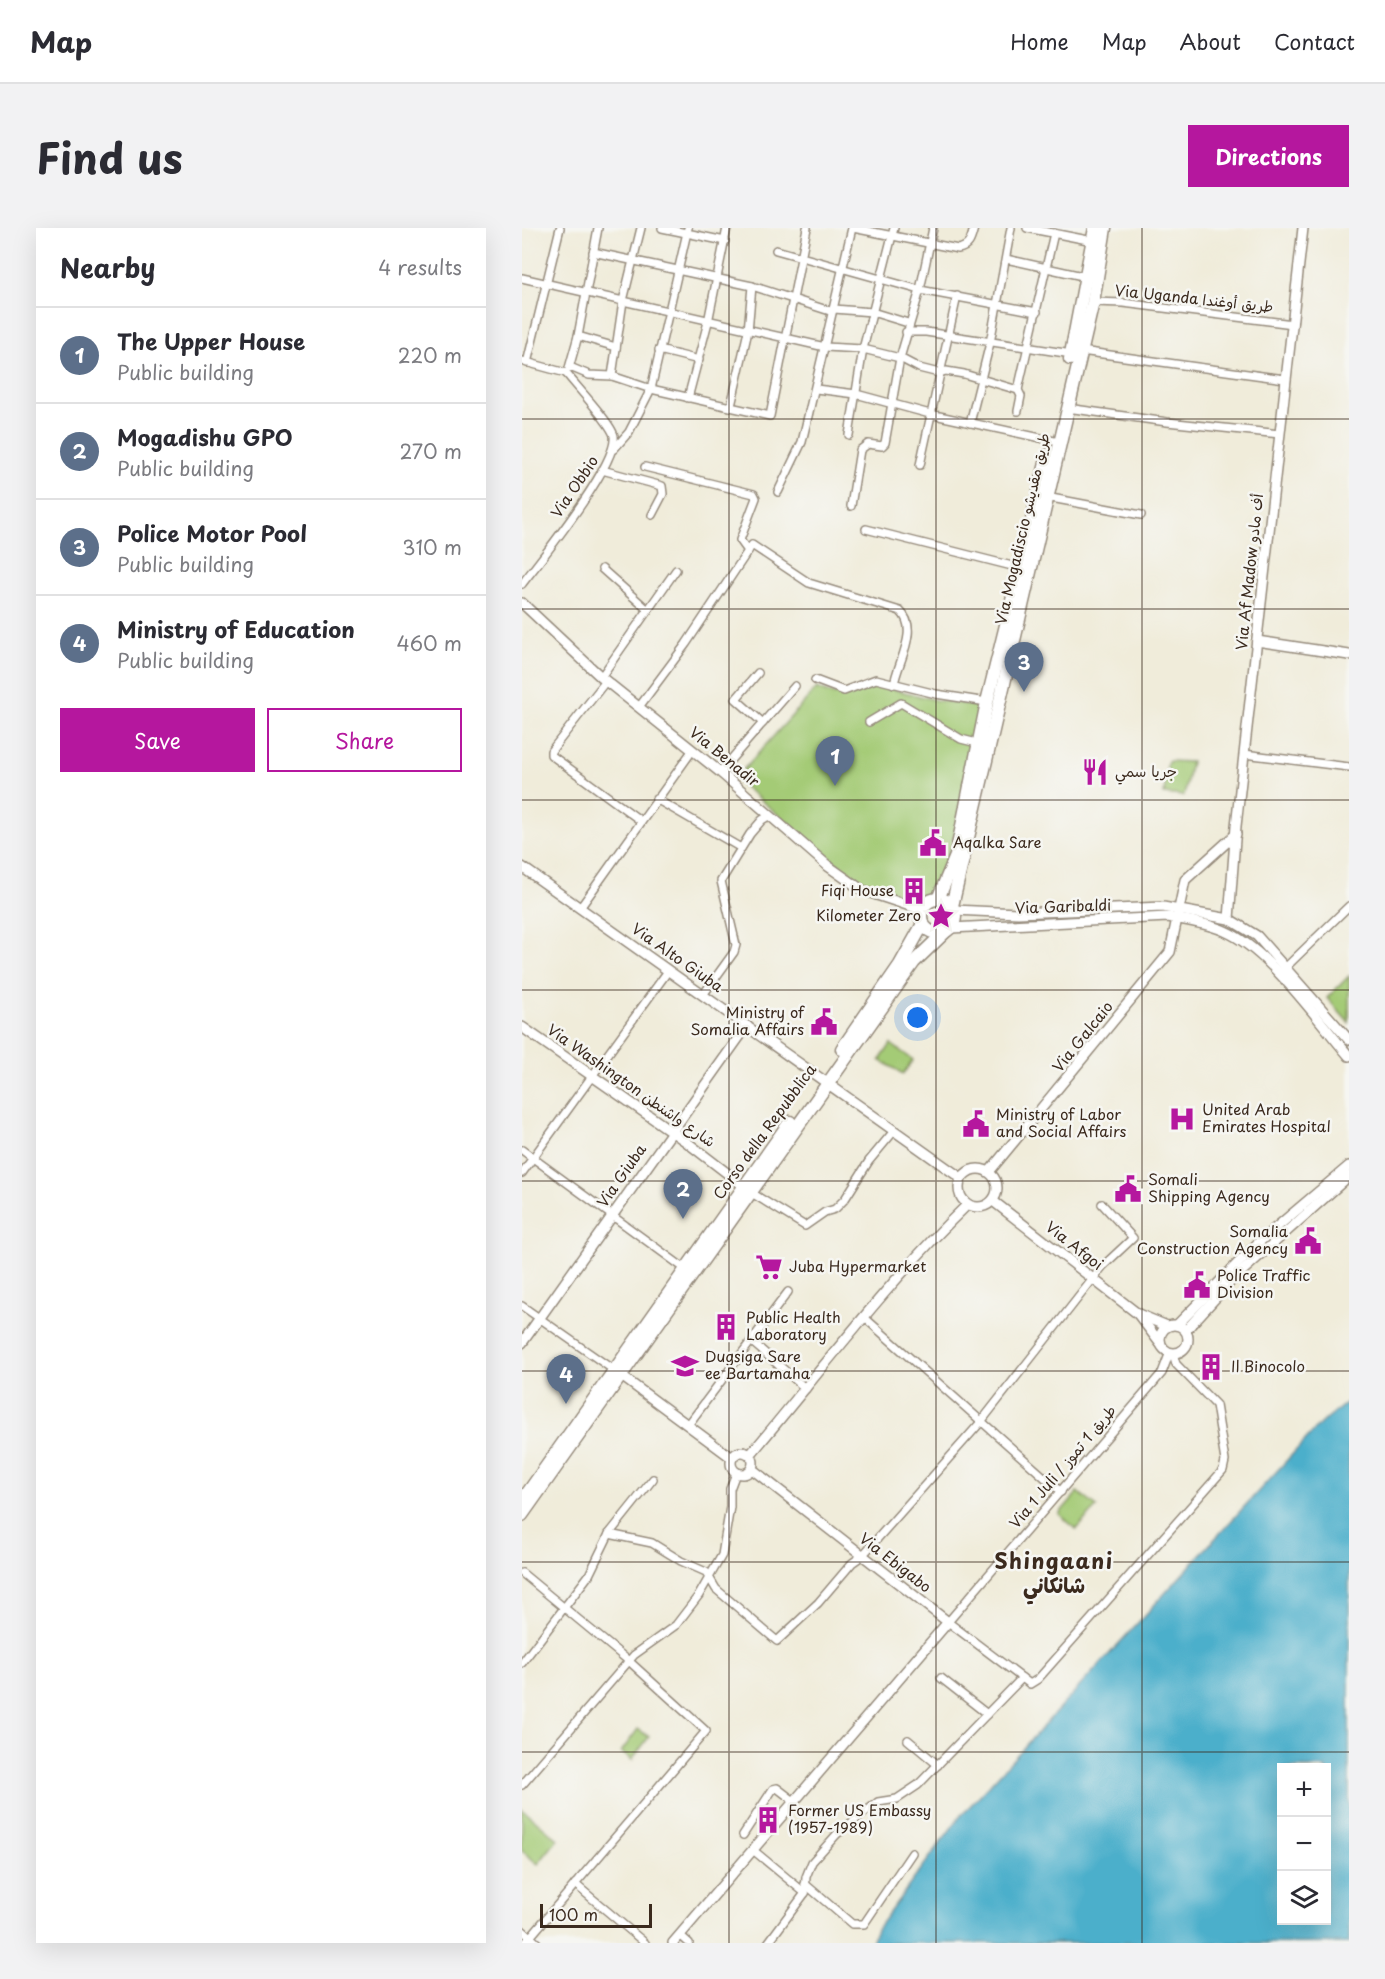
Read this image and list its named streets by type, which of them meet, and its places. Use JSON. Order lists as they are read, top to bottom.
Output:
{
  "streets": {
    "highway": ["Via Mogadiscio طريق مقديشو", "Corso della Repubblica"],
    "street": [
      "Via Uganda طريق أوغندا",
      "Via Obbio",
      "Via Af Madow أف مادو",
      "Via Benadir",
      "Via Garibaldi",
      "Via Alto Giuba",
      "Via Galcaio",
      "Via Washington شارع واشنطن",
      "Via Giuba",
      "Via Afgoi",
      "Via 1 Juli / طريق 1 تموز",
      "Via Ebigabo"
    ]
  },
  "crossings": [
    ["Via Uganda طريق أوغندا", "Via Mogadiscio طريق مقديشو"],
    ["Via Uganda طريق أوغندا", "Via Af Madow أف مادو"],
    ["Via Mogadiscio طريق مقديشو", "Via Benadir"],
    ["Via Mogadiscio طريق مقديشو", "Via Garibaldi"],
    ["Via Mogadiscio طريق مقديشو", "Corso della Repubblica"],
    ["Via Af Madow أف مادو", "Via Galcaio"],
    ["Via Benadir", "Via Garibaldi"],
    ["Via Benadir", "Corso della Repubblica"],
    ["Via Garibaldi", "Via Galcaio"],
    ["Via Garibaldi", "Corso della Repubblica"],
    ["Via Alto Giuba", "Via Galcaio"],
    ["Via Alto Giuba", "Corso della Repubblica"],
    ["Via Alto Giuba", "Via Giuba"],
    ["Via Alto Giuba", "Via Afgoi"],
    ["Via Galcaio", "Via Afgoi"],
    ["Via Washington شارع واشنطن", "Via Giuba"],
    ["Via 1 Juli / طريق 1 تموز", "Via Ebigabo"]
  ],
  "districts": ["Shingaani شانكاني"],
  "places": {
    "restaurant": ["جريا سمي"],
    "public building": [
      "Aqalka Sare",
      "Ministry of Somalia Affairs",
      "Ministry of Labor and Social Affairs",
      "Somali Shipping Agency",
      "Somalia Construction Agency",
      "Police Traffic Division"
    ],
    "building": [
      "Fiqi House",
      "Public Health Laboratory",
      "Il Binocolo",
      "Former US Embassy (1957-1989)"
    ],
    "place": ["Kilometer Zero"],
    "hospital": ["United Arab Emirates Hospital"],
    "supermarket": ["Juba Hypermarket"],
    "school or university": ["Dugsiga Sare ee Bartamaha"]
  },
  "scale_bar": "100 m",
  "page": {
    "header": "Map",
    "nav": [
      "Home",
      "Map",
      "About",
      "Contact"
    ],
    "title": "Find us",
    "buttons": [
      "Directions",
      ["Save", "Share"]
    ],
    "heading": ["Nearby", "4 results"],
    "list": [
      {
        "mark": "1",
        "name": "The Upper House",
        "note": "Public building",
        "value": "220 m"
      },
      {
        "mark": "2",
        "name": "Mogadishu GPO",
        "note": "Public building",
        "value": "270 m"
      },
      {
        "mark": "3",
        "name": "Police Motor Pool",
        "note": "Public building",
        "value": "310 m"
      },
      {
        "mark": "4",
        "name": "Ministry of Education",
        "note": "Public building",
        "value": "460 m"
      }
    ],
    "pins": [
      "3",
      "1",
      "2",
      "4"
    ],
    "map_buttons": ["+", "−"],
    "scale": "100 m"
  }
}
